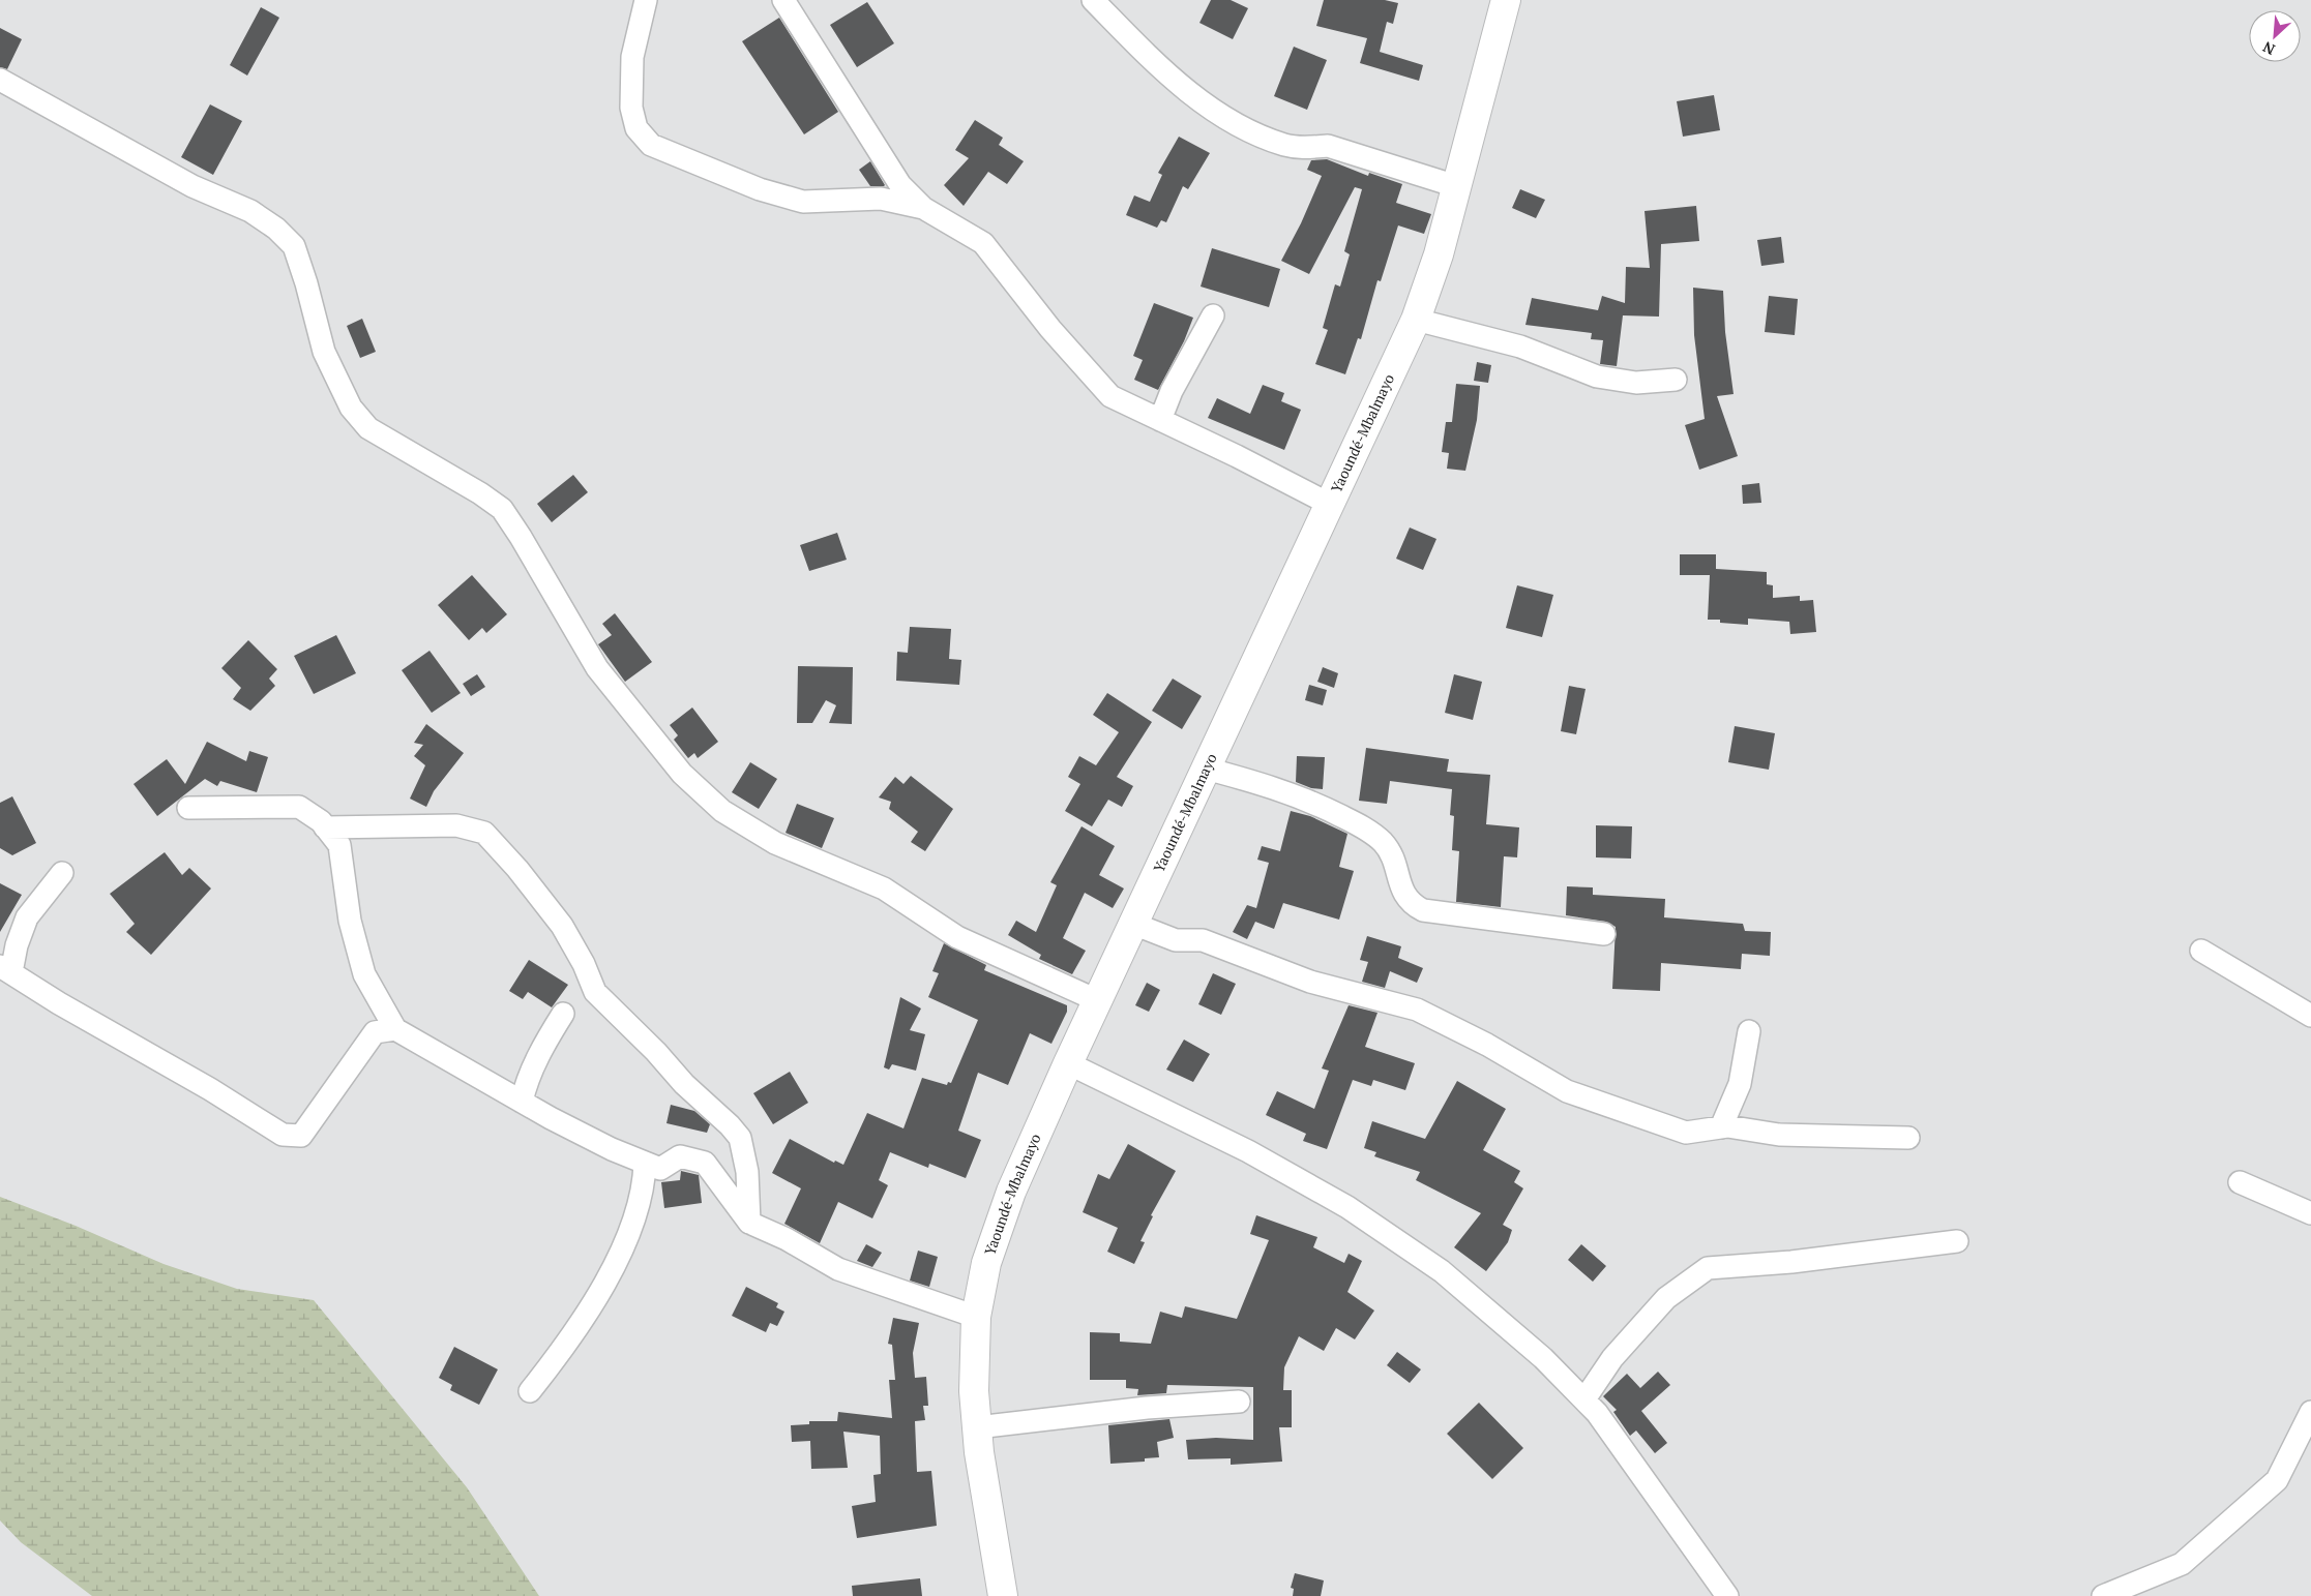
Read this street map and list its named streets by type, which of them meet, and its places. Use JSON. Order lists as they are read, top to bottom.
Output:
{
  "streets": {
    "highway": ["Yaoundé-Mbalmayo"]
  },
  "north": "bottom left"
}
